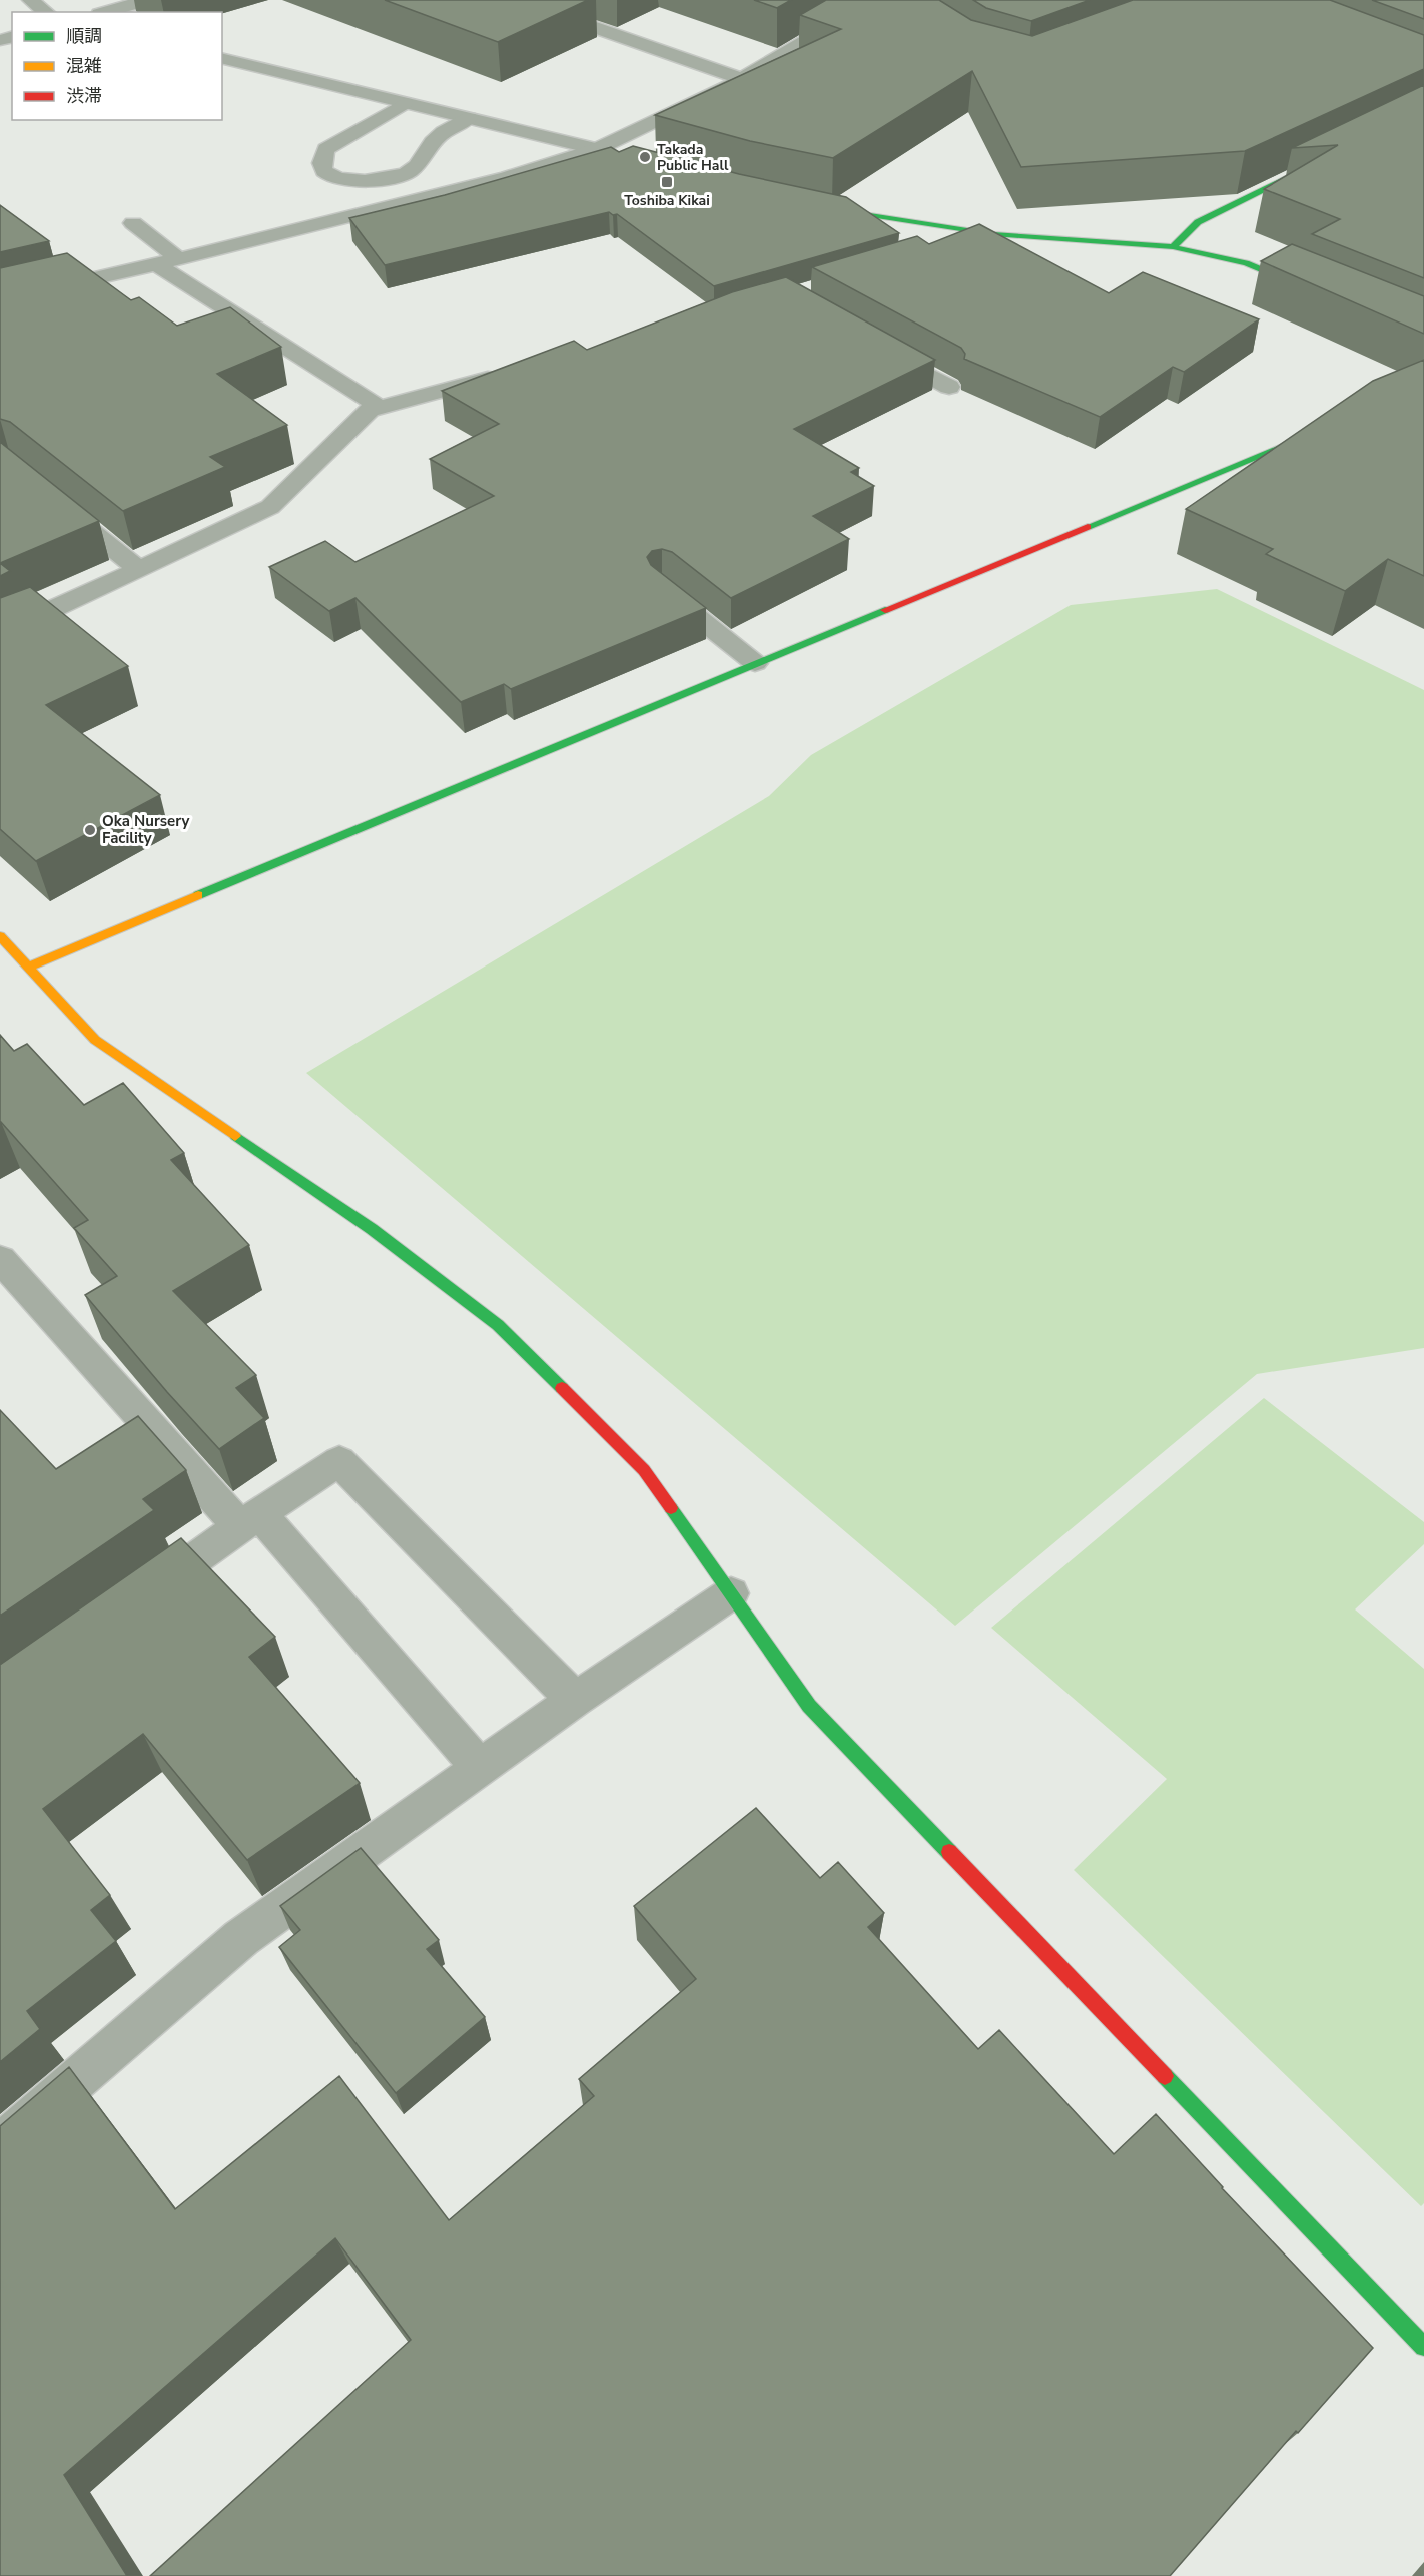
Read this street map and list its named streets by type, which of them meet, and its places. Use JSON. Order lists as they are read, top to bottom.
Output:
{
  "places": {
    "other": ["Takada Public Hall", "Oka Nursery Facility"],
    "transit": ["Toshiba Kikai"]
  },
  "legend": ["順調", "混雑", "渋滞"]
}
